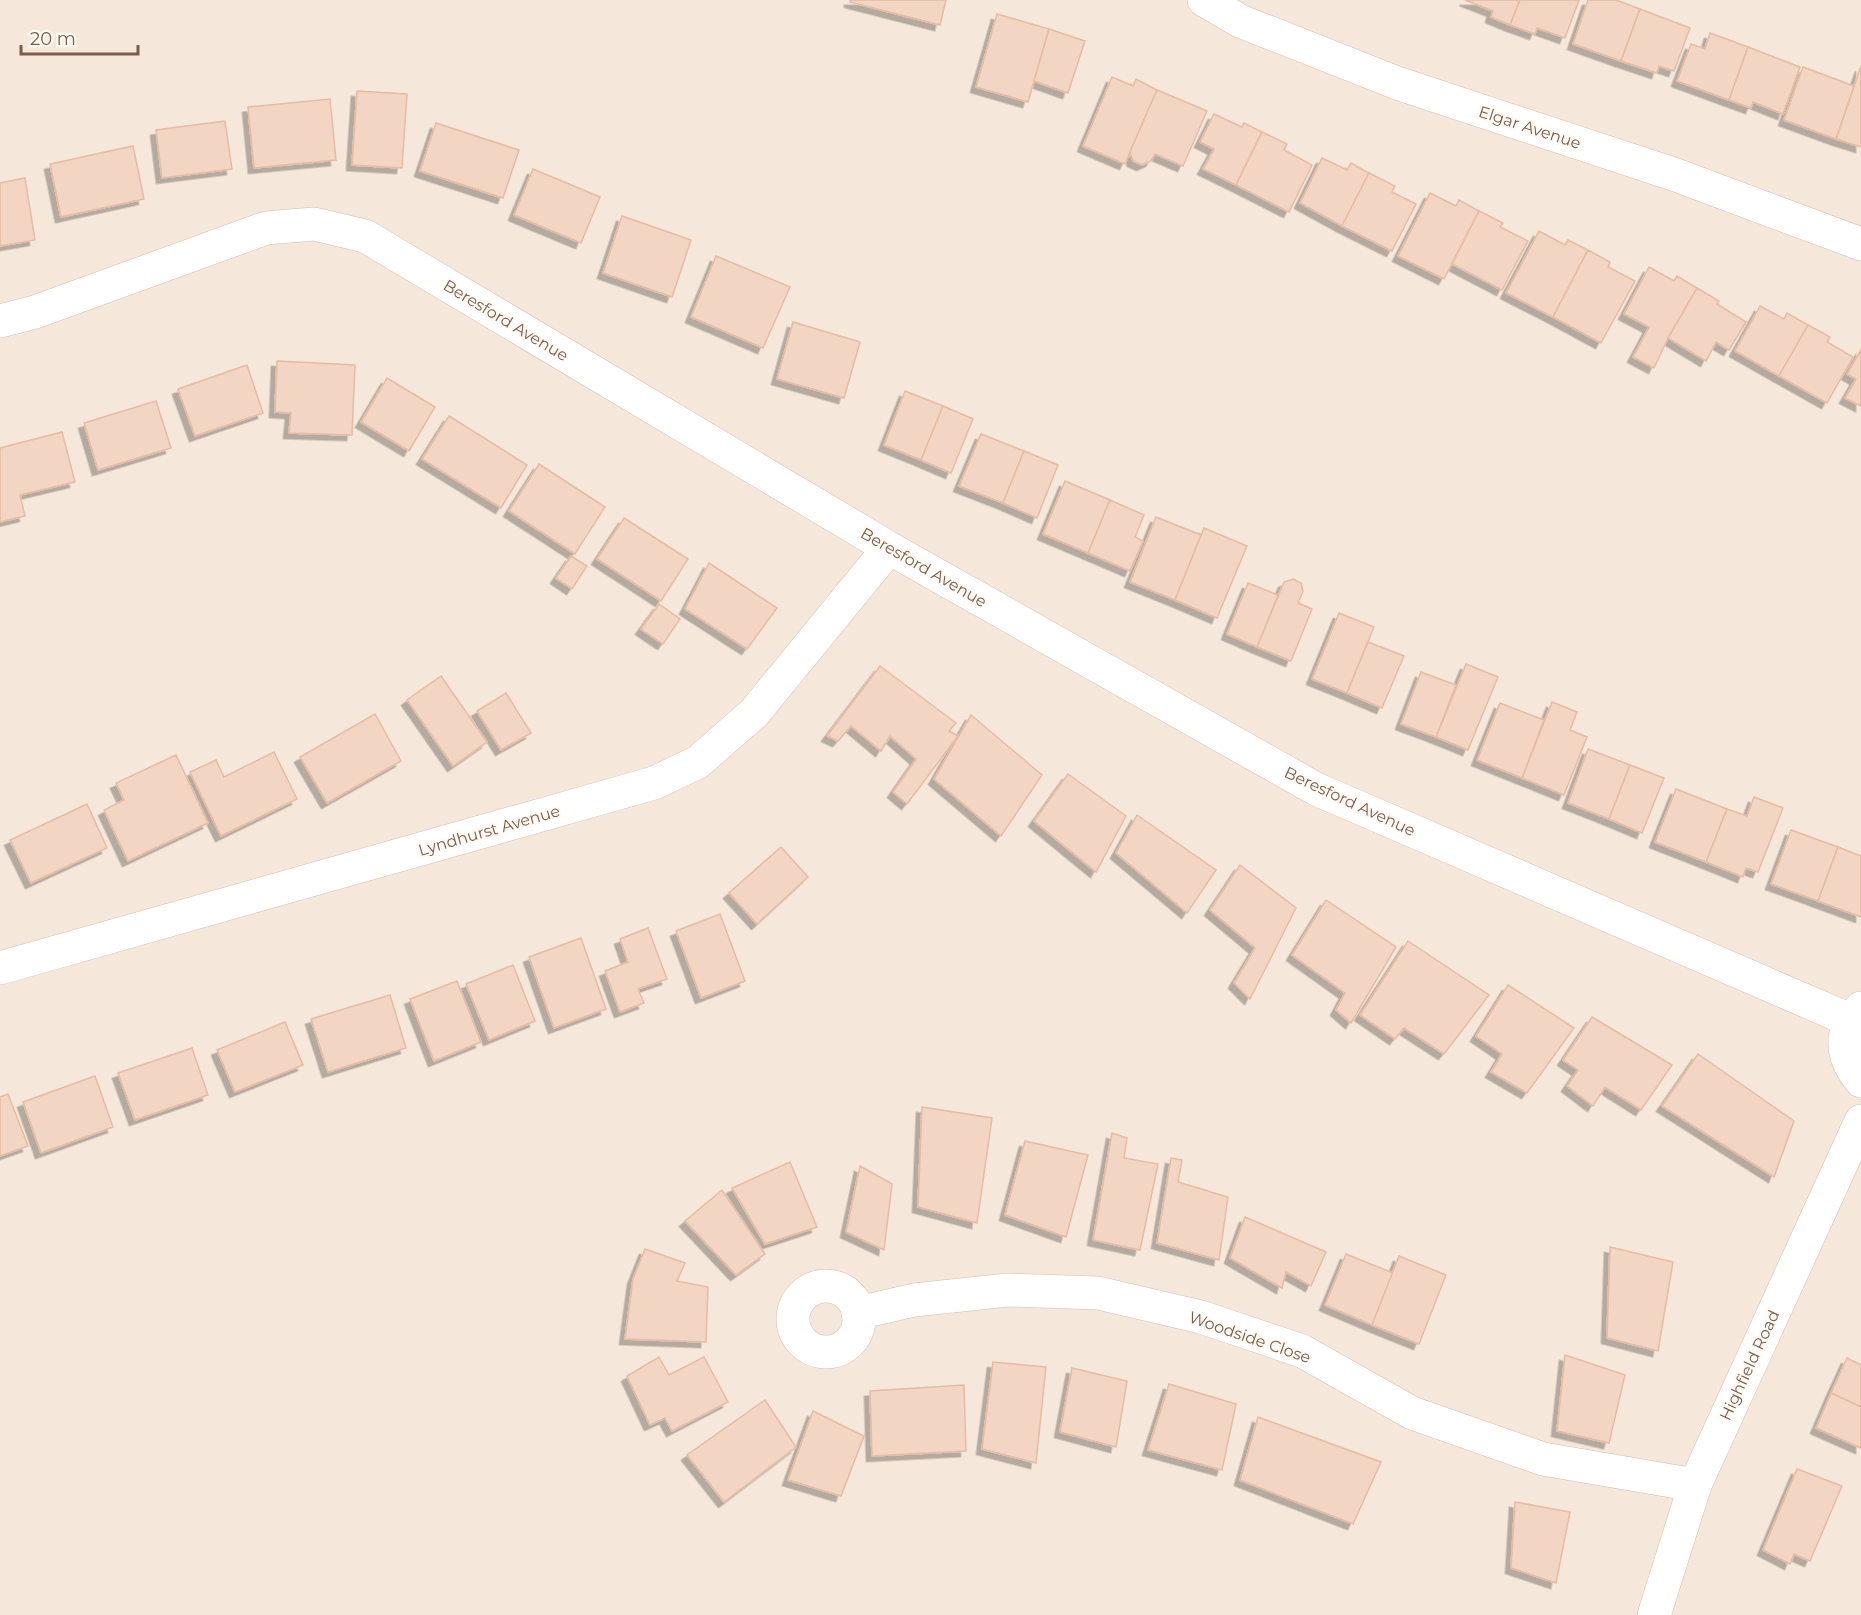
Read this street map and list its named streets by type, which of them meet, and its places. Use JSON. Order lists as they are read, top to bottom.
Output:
{
  "streets": {
    "street": [
      "Elgar Avenue",
      "Beresford Avenue",
      "Lyndhurst Avenue",
      "Woodside Close",
      "Highfield Road"
    ]
  },
  "crossings": [
    ["Beresford Avenue", "Lyndhurst Avenue"],
    ["Woodside Close", "Highfield Road"]
  ],
  "scale_bar": "20 m"
}
